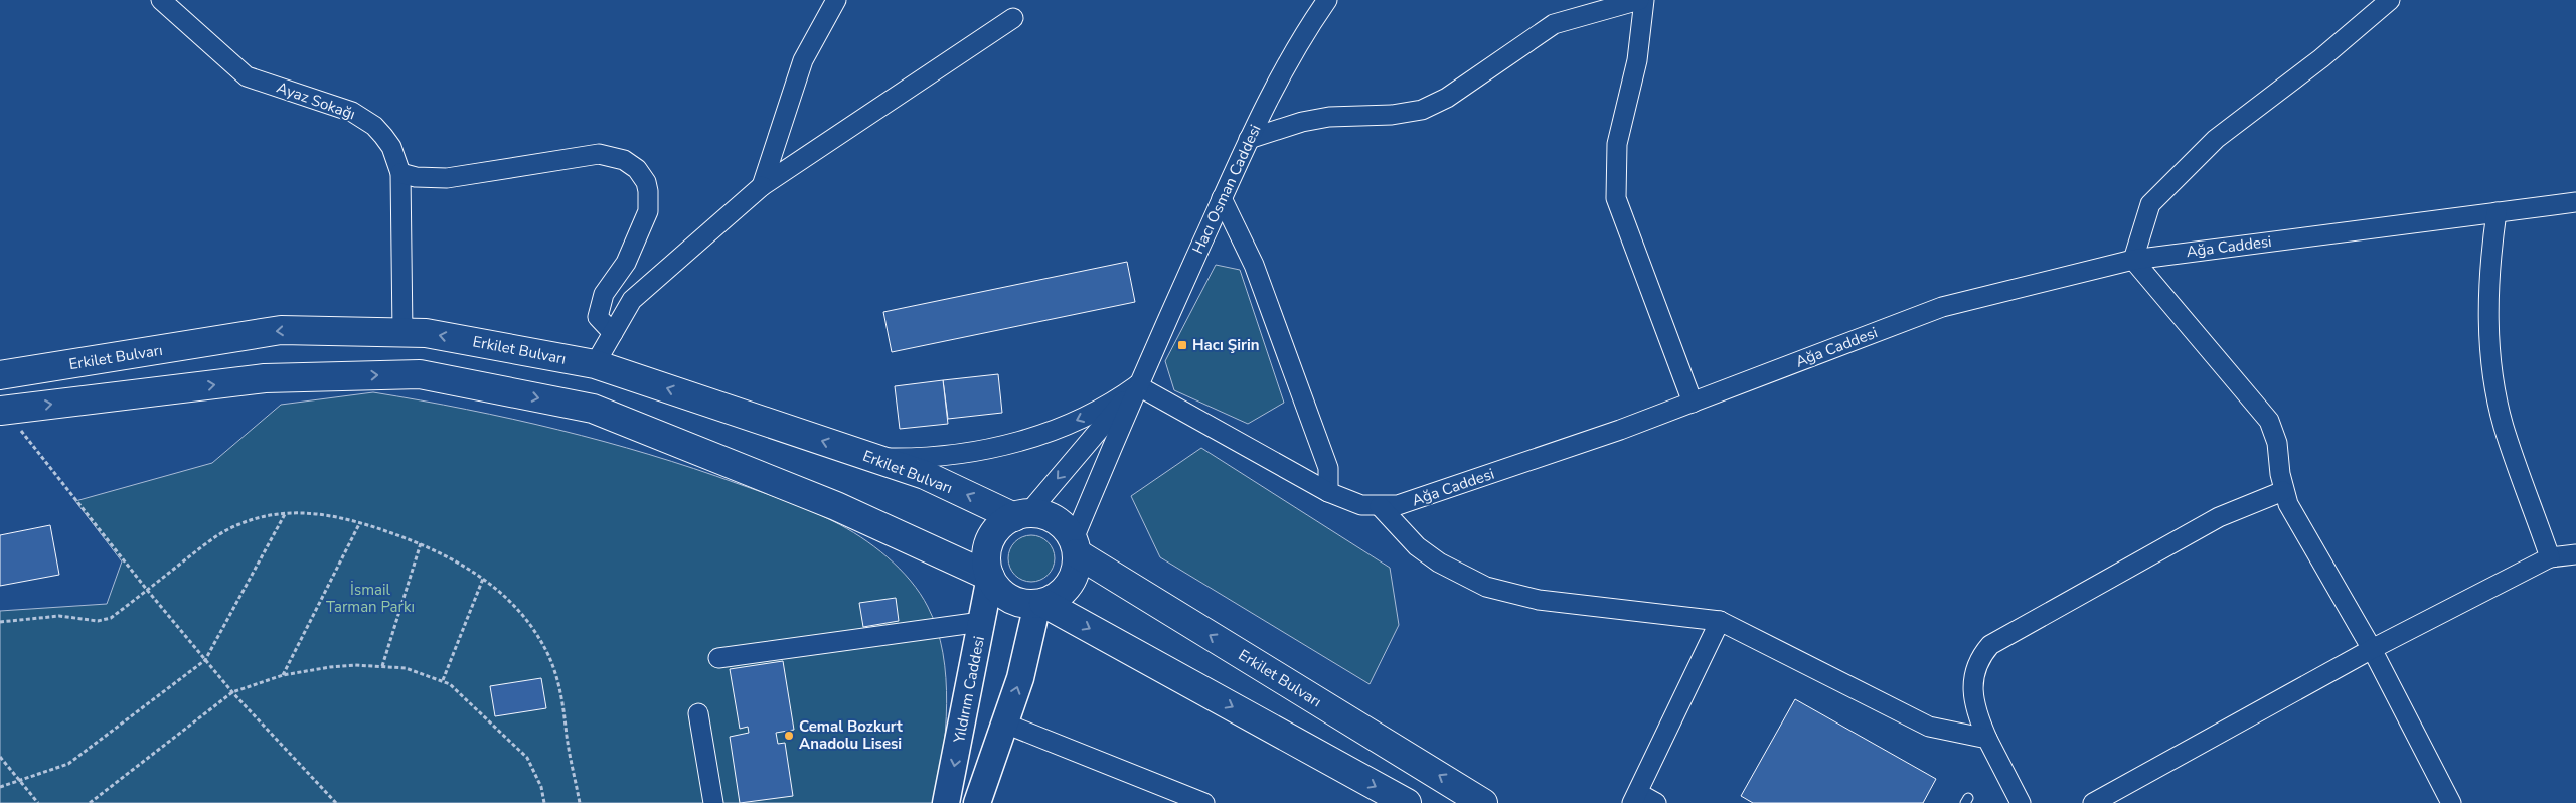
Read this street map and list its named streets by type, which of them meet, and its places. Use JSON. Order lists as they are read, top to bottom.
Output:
{
  "streets": {
    "main road": ["Erkilet Bulvarı"],
    "street": [
      "Ayaz Sokağı",
      "Hacı Osman Caddesi",
      "Ağa Caddesi",
      "Yıldırım Caddesi"
    ]
  },
  "crossings": [
    ["Ayaz Sokağı", "Erkilet Bulvarı"],
    ["Hacı Osman Caddesi", "Ağa Caddesi"],
    ["Erkilet Bulvarı", "Yıldırım Caddesi"]
  ],
  "parks": ["İsmail Tarman Parkı"],
  "places": {
    "transit": ["Hacı Şirin"],
    "other": ["Cemal Bozkurt Anadolu Lisesi"]
  }
}
